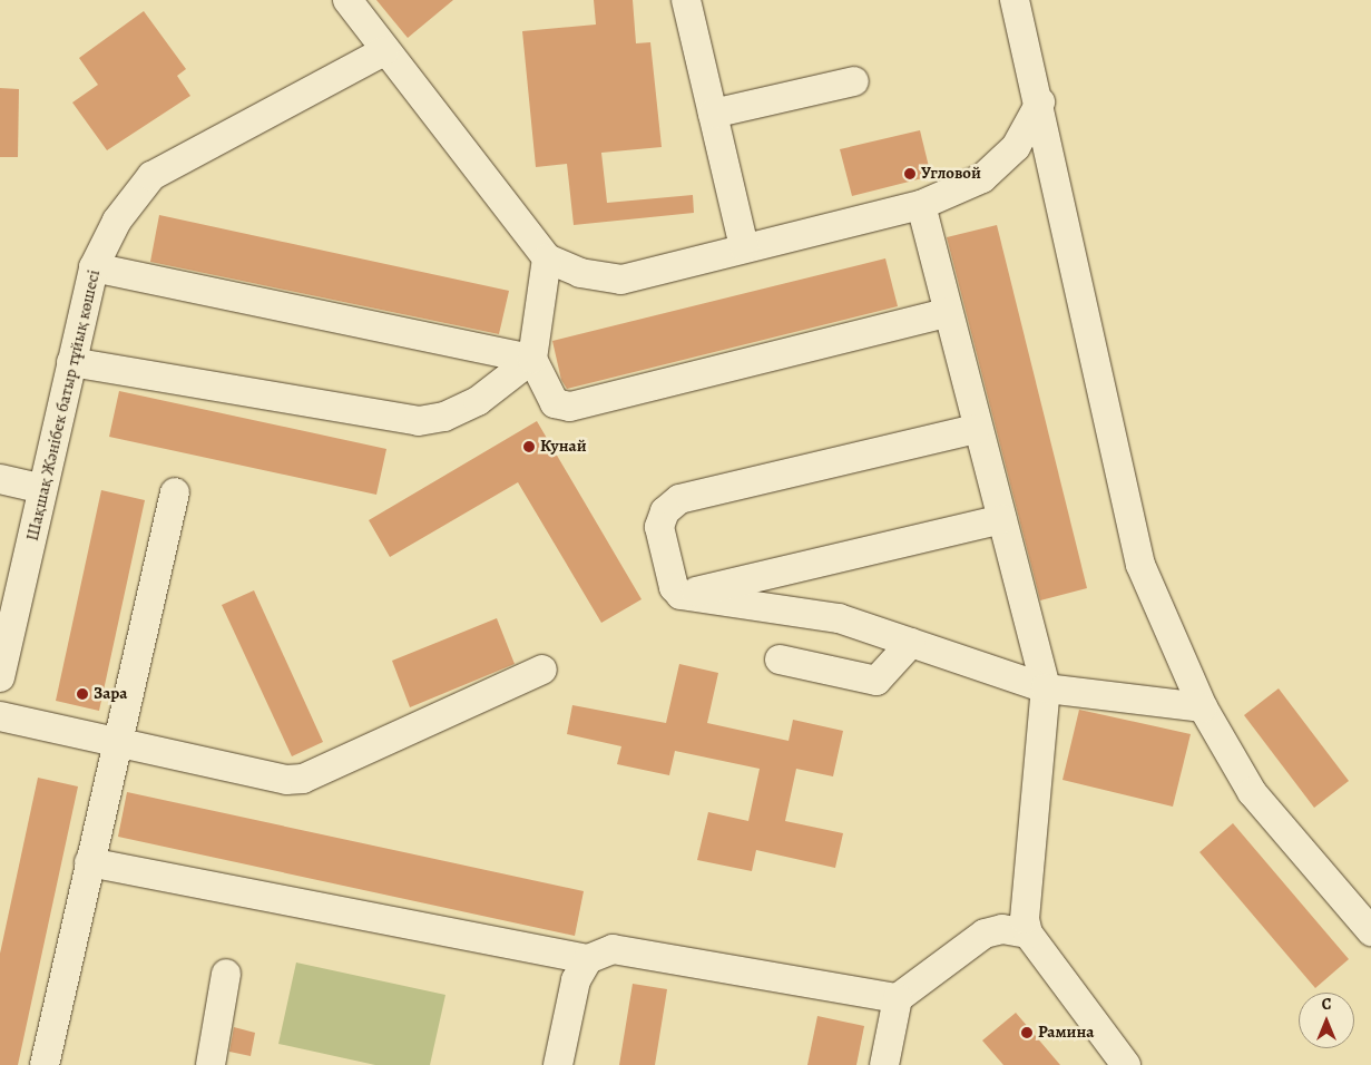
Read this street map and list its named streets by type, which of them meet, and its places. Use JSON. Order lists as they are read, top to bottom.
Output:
{
  "streets": {
    "lane": ["Шақшақ Жәнібек батыр тұйық көшесі"]
  },
  "places": [
    "Угловой",
    "Кунай",
    "Зара",
    "Рамина"
  ],
  "north": "top"
}
